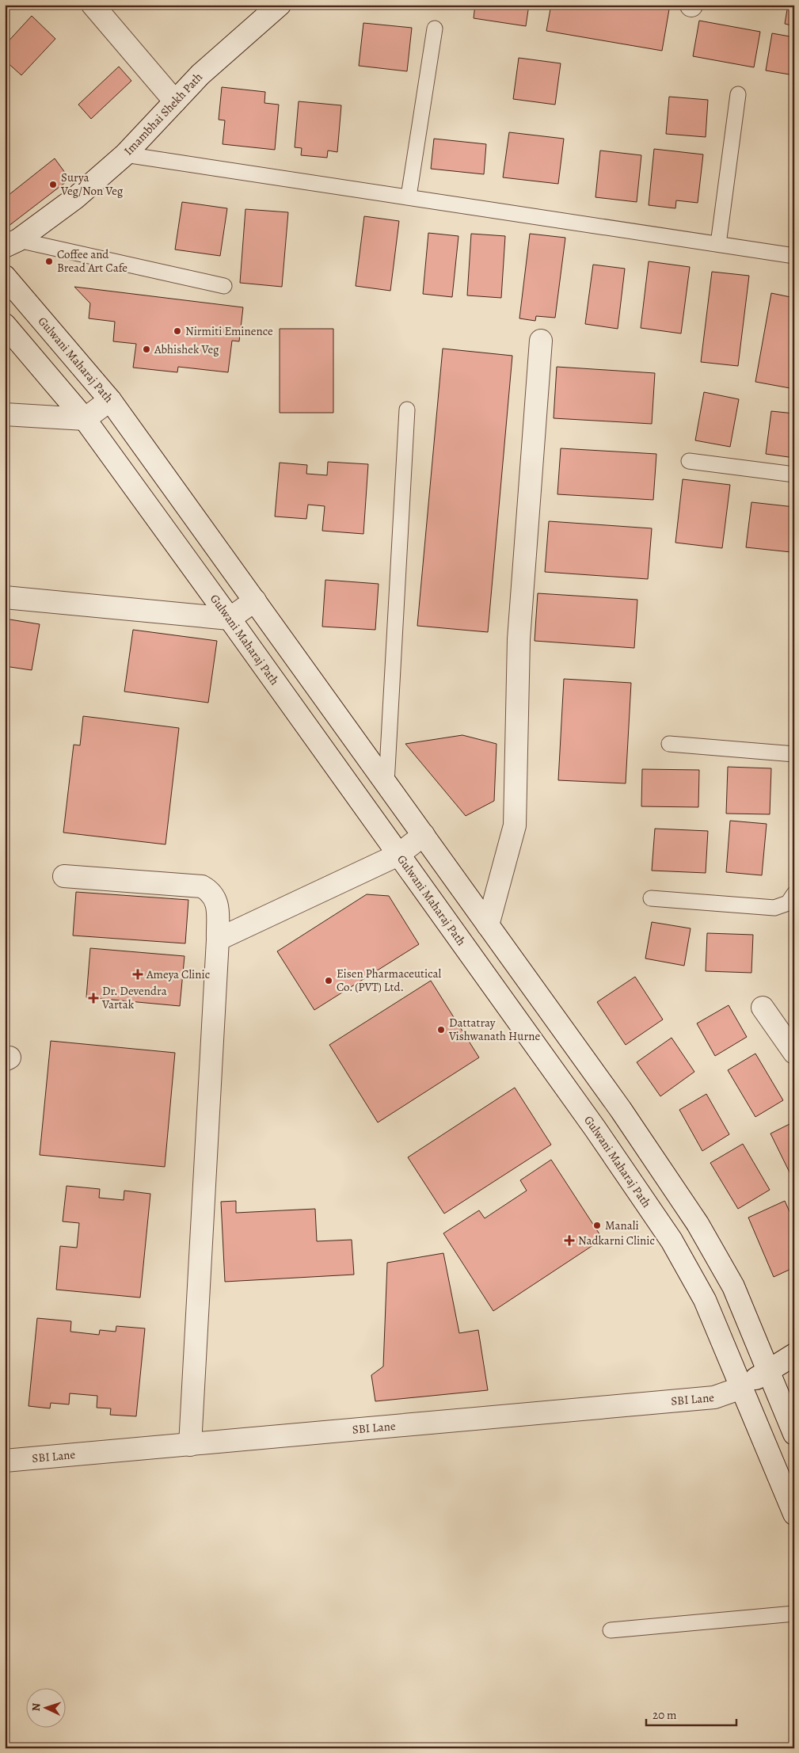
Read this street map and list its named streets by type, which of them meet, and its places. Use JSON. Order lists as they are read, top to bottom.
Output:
{
  "streets": {
    "street": ["Imambhai Shekh Path", "Gulwani Maharaj Path", "SBI Lane"]
  },
  "crossings": [
    ["Gulwani Maharaj Path", "SBI Lane"]
  ],
  "places": {
    "other": [
      "Surya Veg/Non Veg",
      "Coffee and Bread Art Cafe",
      "Nirmiti Eminence",
      "Abhishek Veg",
      "Eisen Pharmaceutical Co. (PVT) Ltd.",
      "Dattatray Vishwanath Hurne",
      "Manali"
    ],
    "health": ["Ameya Clinic", "Dr. Devendra Vartak", "Nadkarni Clinic"]
  },
  "scale_bar": "20 m",
  "north": "left"
}
